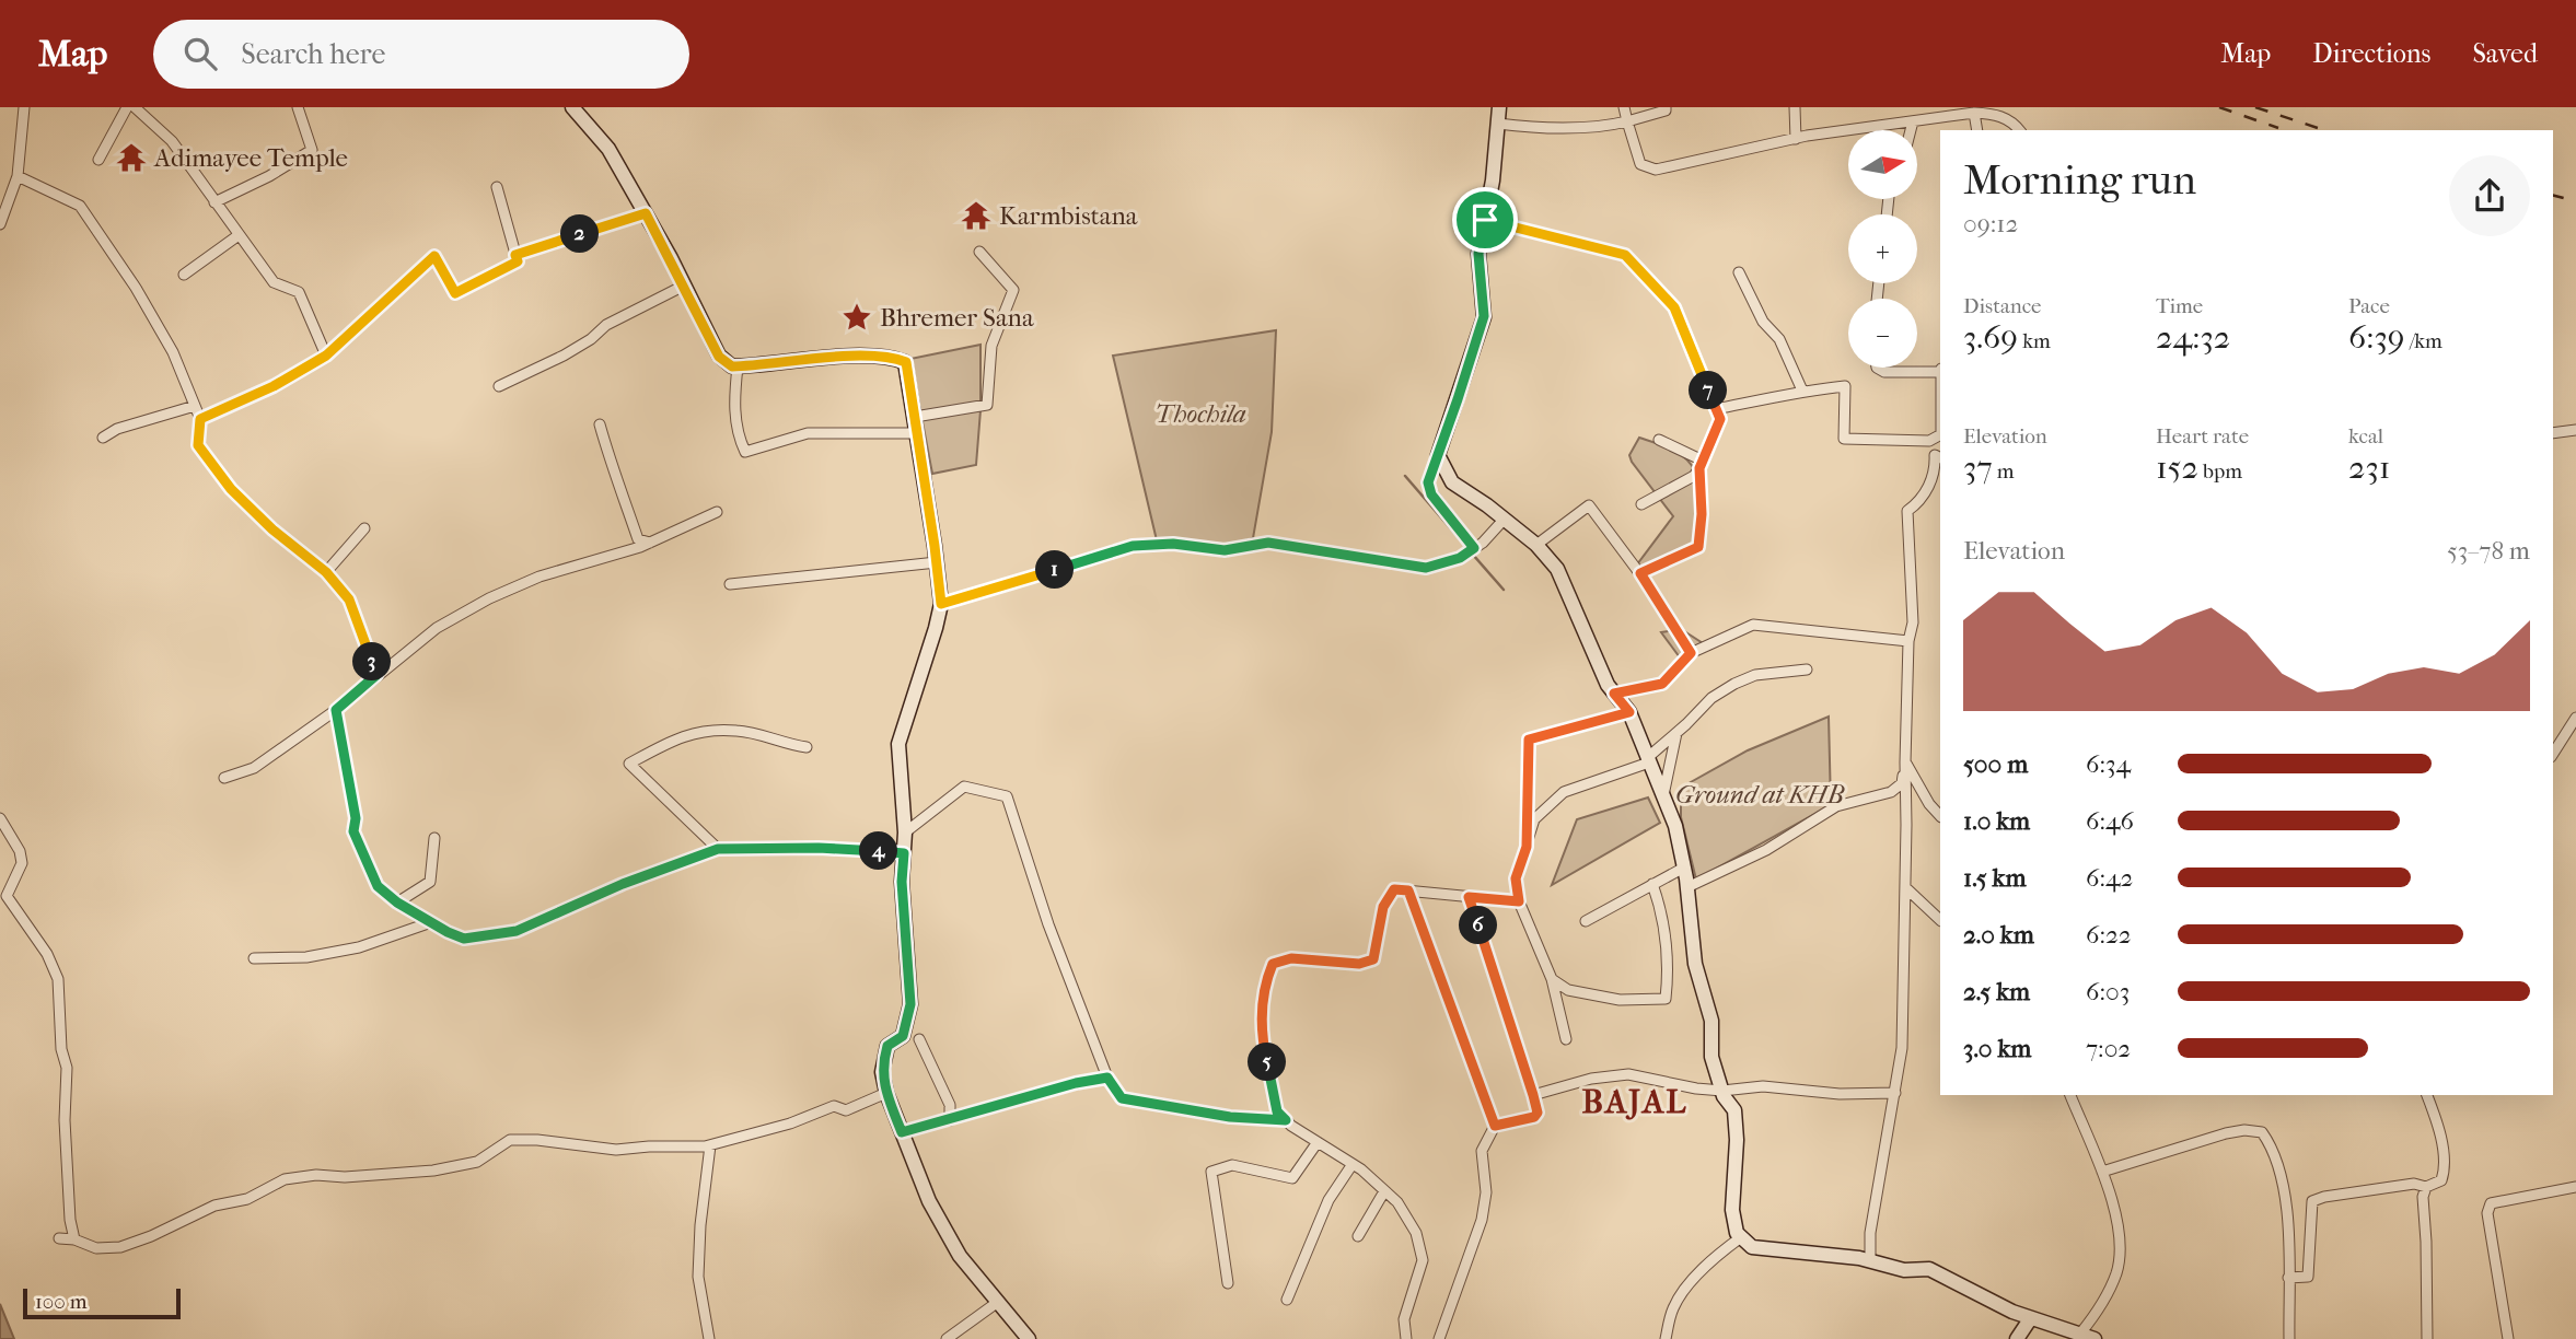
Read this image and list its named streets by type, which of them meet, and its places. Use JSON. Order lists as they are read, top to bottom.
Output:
{
  "districts": ["BAJAL"],
  "parks": ["Thochila", "Ground at KHB"],
  "places": {
    "temple": ["Adimayee Temple", "Karmbistana"],
    "place": ["Bhremer Sana"]
  },
  "scale_bar": "100 m",
  "north": "right",
  "page": {
    "header": "Map",
    "search": "Search here",
    "nav": ["Map", "Directions", "Saved"],
    "map_buttons": ["+", "−"],
    "heading": ["Morning run", "09:12"],
    "pins": [
      "2",
      "7",
      "1",
      "3",
      "4",
      "6",
      "5"
    ],
    "stats": [
      ["Distance", "3.69 km"],
      ["Time", "24:32"],
      ["Pace", "6:39 /km"],
      ["Elevation", "37 m"],
      ["Heart rate", "152 bpm"],
      ["kcal", "231"]
    ],
    "chart": ["Elevation", "53–78 m"],
    "list": [
      {
        "name": "500 m",
        "note": "6:34"
      },
      {
        "name": "1.0 km",
        "note": "6:46"
      },
      {
        "name": "1.5 km",
        "note": "6:42"
      },
      {
        "name": "2.0 km",
        "note": "6:22"
      },
      {
        "name": "2.5 km",
        "note": "6:03"
      },
      {
        "name": "3.0 km",
        "note": "7:02"
      }
    ],
    "scale": "100 m"
  }
}
